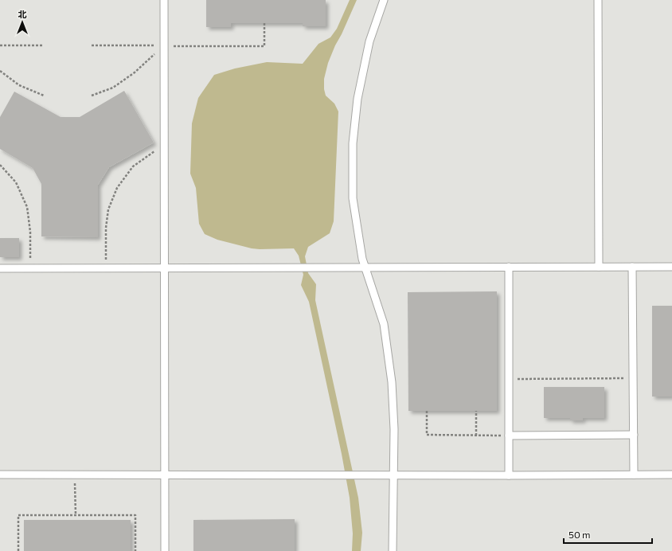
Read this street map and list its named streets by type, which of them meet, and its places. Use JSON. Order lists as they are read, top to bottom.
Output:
{
  "scale_bar": "50 m",
  "north": "top"
}
